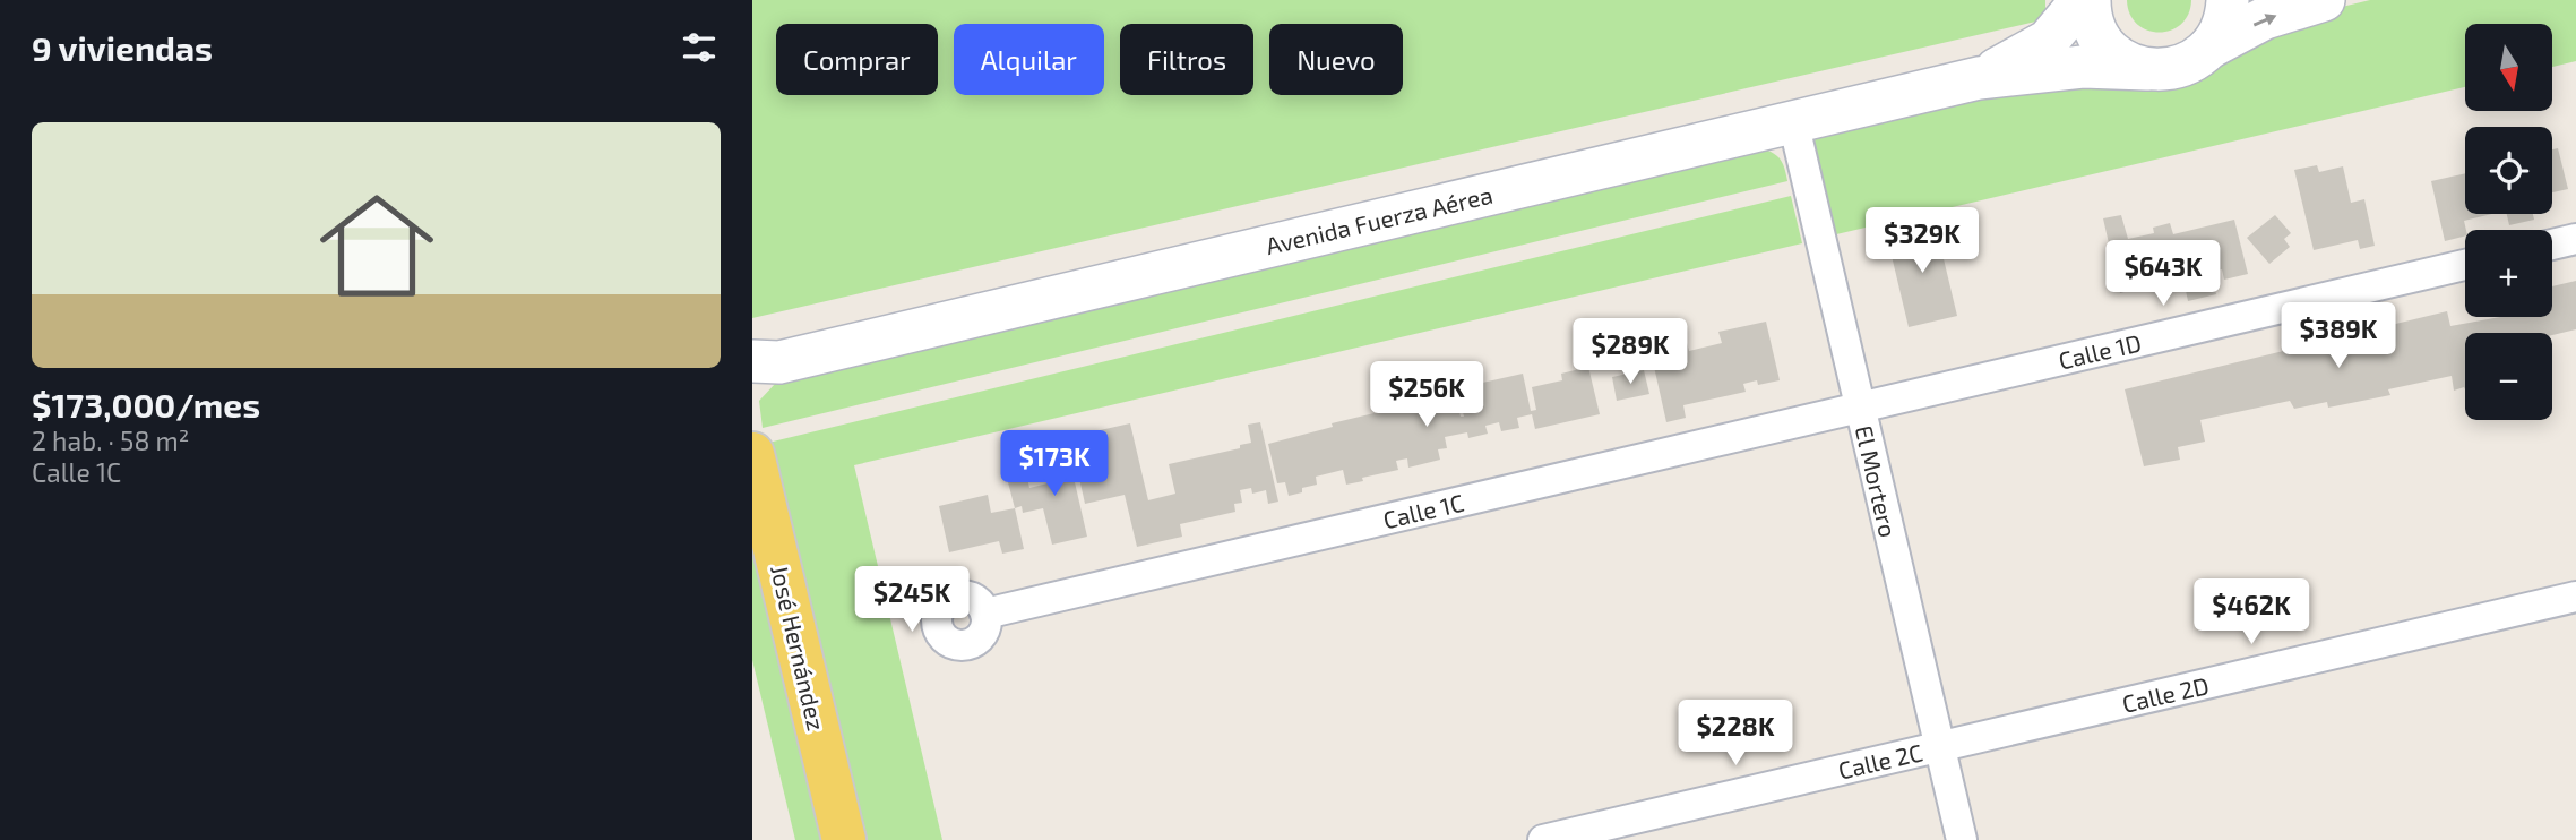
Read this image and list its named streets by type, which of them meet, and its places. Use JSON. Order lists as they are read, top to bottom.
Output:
{
  "streets": {
    "main road": ["Avenida Fuerza Aérea", "José Hernández"],
    "street": [
      "Calle 1D",
      "El Mortero",
      "Calle 1C",
      "Calle 2D",
      "Calle 2C"
    ]
  },
  "crossings": [
    ["Avenida Fuerza Aérea", "El Mortero"],
    ["Calle 1D", "El Mortero"],
    ["Calle 1D", "Calle 1C"],
    ["El Mortero", "Calle 1C"],
    ["El Mortero", "Calle 2D"],
    ["El Mortero", "Calle 2C"],
    ["Calle 2D", "Calle 2C"]
  ],
  "north": "bottom",
  "page": {
    "heading": "9 viviendas",
    "map_buttons": ["+", "−"],
    "chip": [
      "Comprar",
      "Alquilar",
      "Filtros",
      "Nuevo"
    ],
    "list": [
      {
        "name": "$173,000/mes",
        "note": "2 hab. · 58 m² · Calle 1C"
      }
    ],
    "price": [
      "$329K",
      "$643K",
      "$389K",
      "$289K",
      "$256K",
      "$173K",
      "$245K",
      "$462K",
      "$228K"
    ]
  }
}
